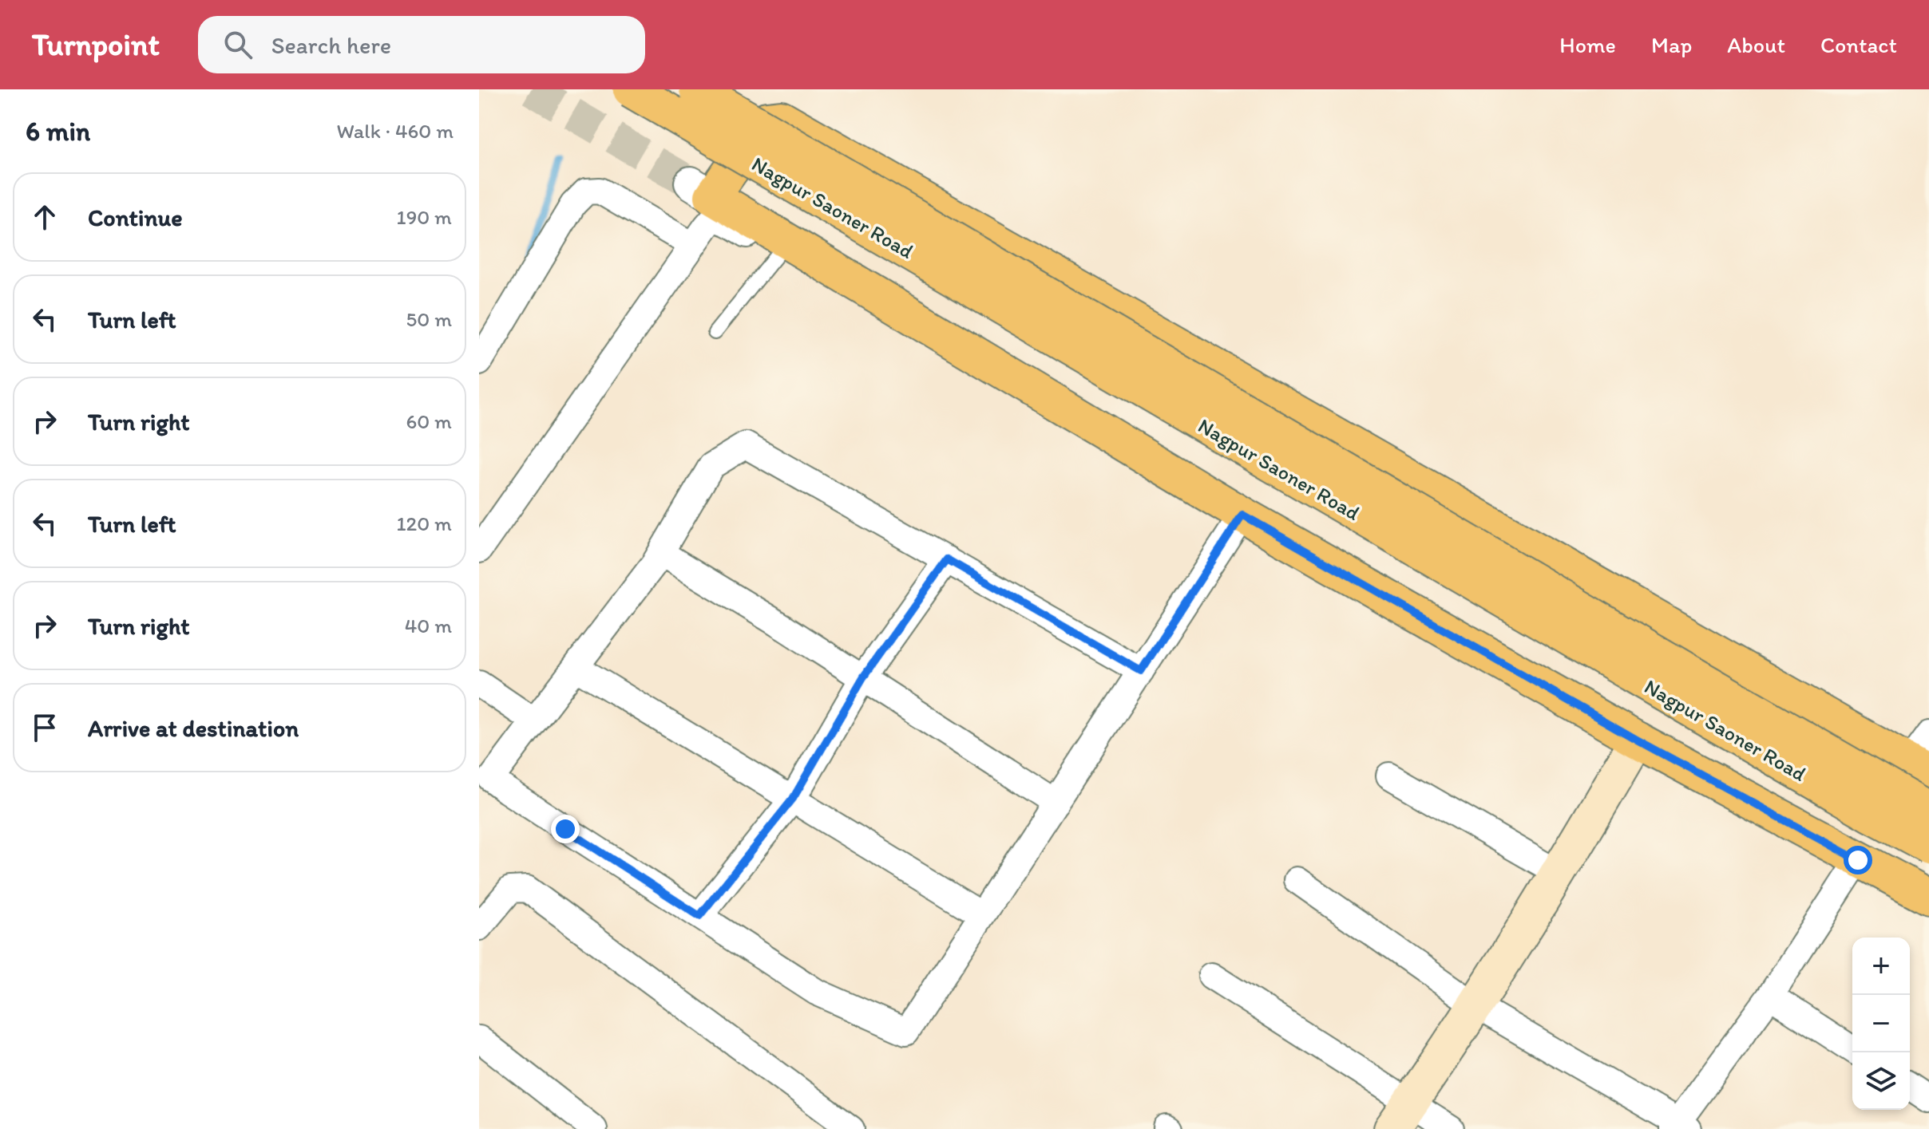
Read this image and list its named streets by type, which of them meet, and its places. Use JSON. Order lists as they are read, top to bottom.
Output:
{
  "streets": {
    "main road": ["Nagpur Saoner Road"]
  },
  "page": {
    "header": "Turnpoint",
    "search": "Search here",
    "nav": [
      "Home",
      "Map",
      "About",
      "Contact"
    ],
    "heading": ["6 min", "Walk · 460 m"],
    "list": [
      ["Continue", "190 m"],
      ["Turn left", "50 m"],
      ["Turn right", "60 m"],
      ["Turn left", "120 m"],
      ["Turn right", "40 m"],
      "Arrive at destination"
    ],
    "map_buttons": ["+", "−"]
  }
}
